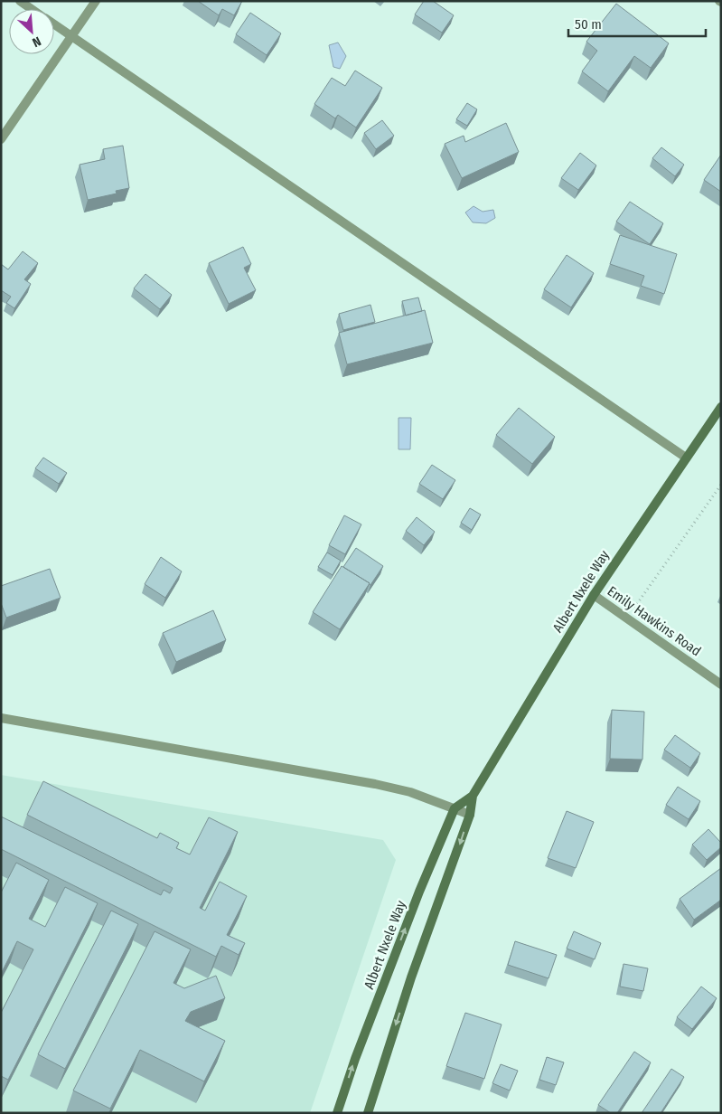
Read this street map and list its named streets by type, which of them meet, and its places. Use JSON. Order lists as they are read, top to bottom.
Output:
{
  "streets": {
    "main road": ["Albert Nxele Way"],
    "street": ["Emily Hawkins Road"]
  },
  "crossings": [
    ["Albert Nxele Way", "Emily Hawkins Road"]
  ],
  "scale_bar": "50 m",
  "north": "bottom right"
}
